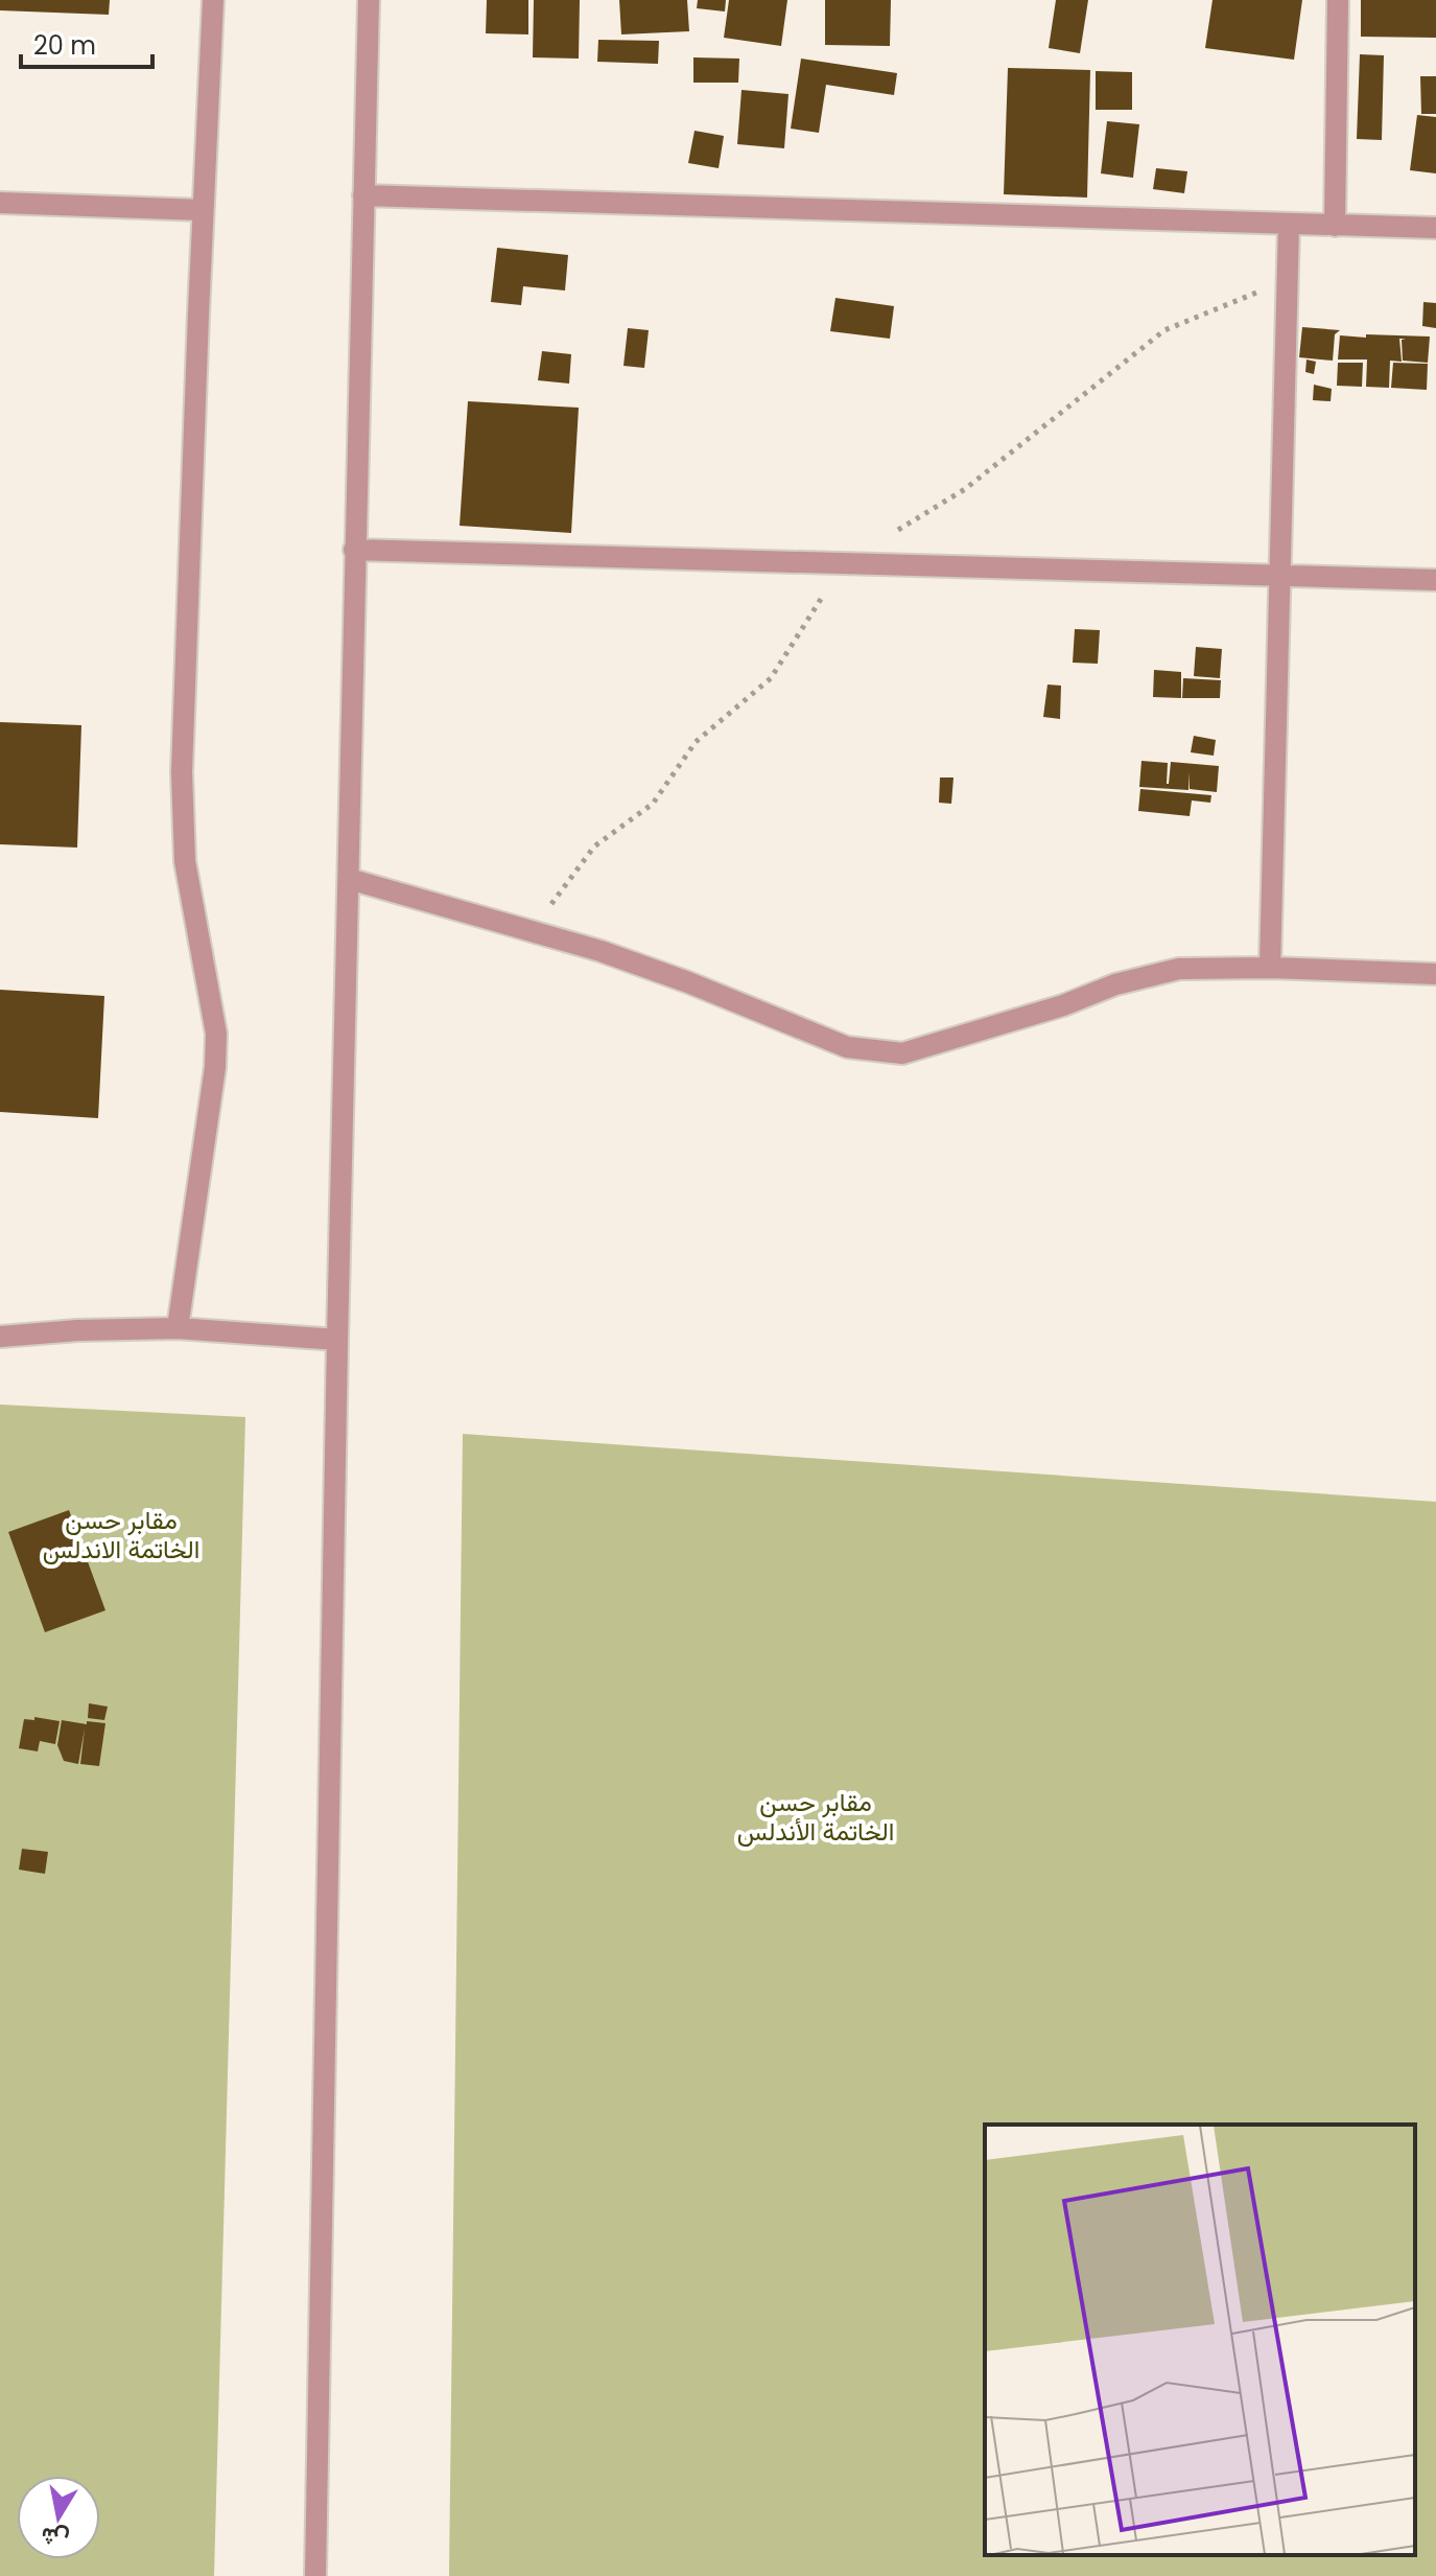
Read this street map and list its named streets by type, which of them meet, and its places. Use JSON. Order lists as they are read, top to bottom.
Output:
{
  "parks": ["مقابر حسن الخاتمة الاندلس", "مقابر حسن الخاتمة الأندلس"],
  "scale_bar": "20 m",
  "north": "bottom"
}
